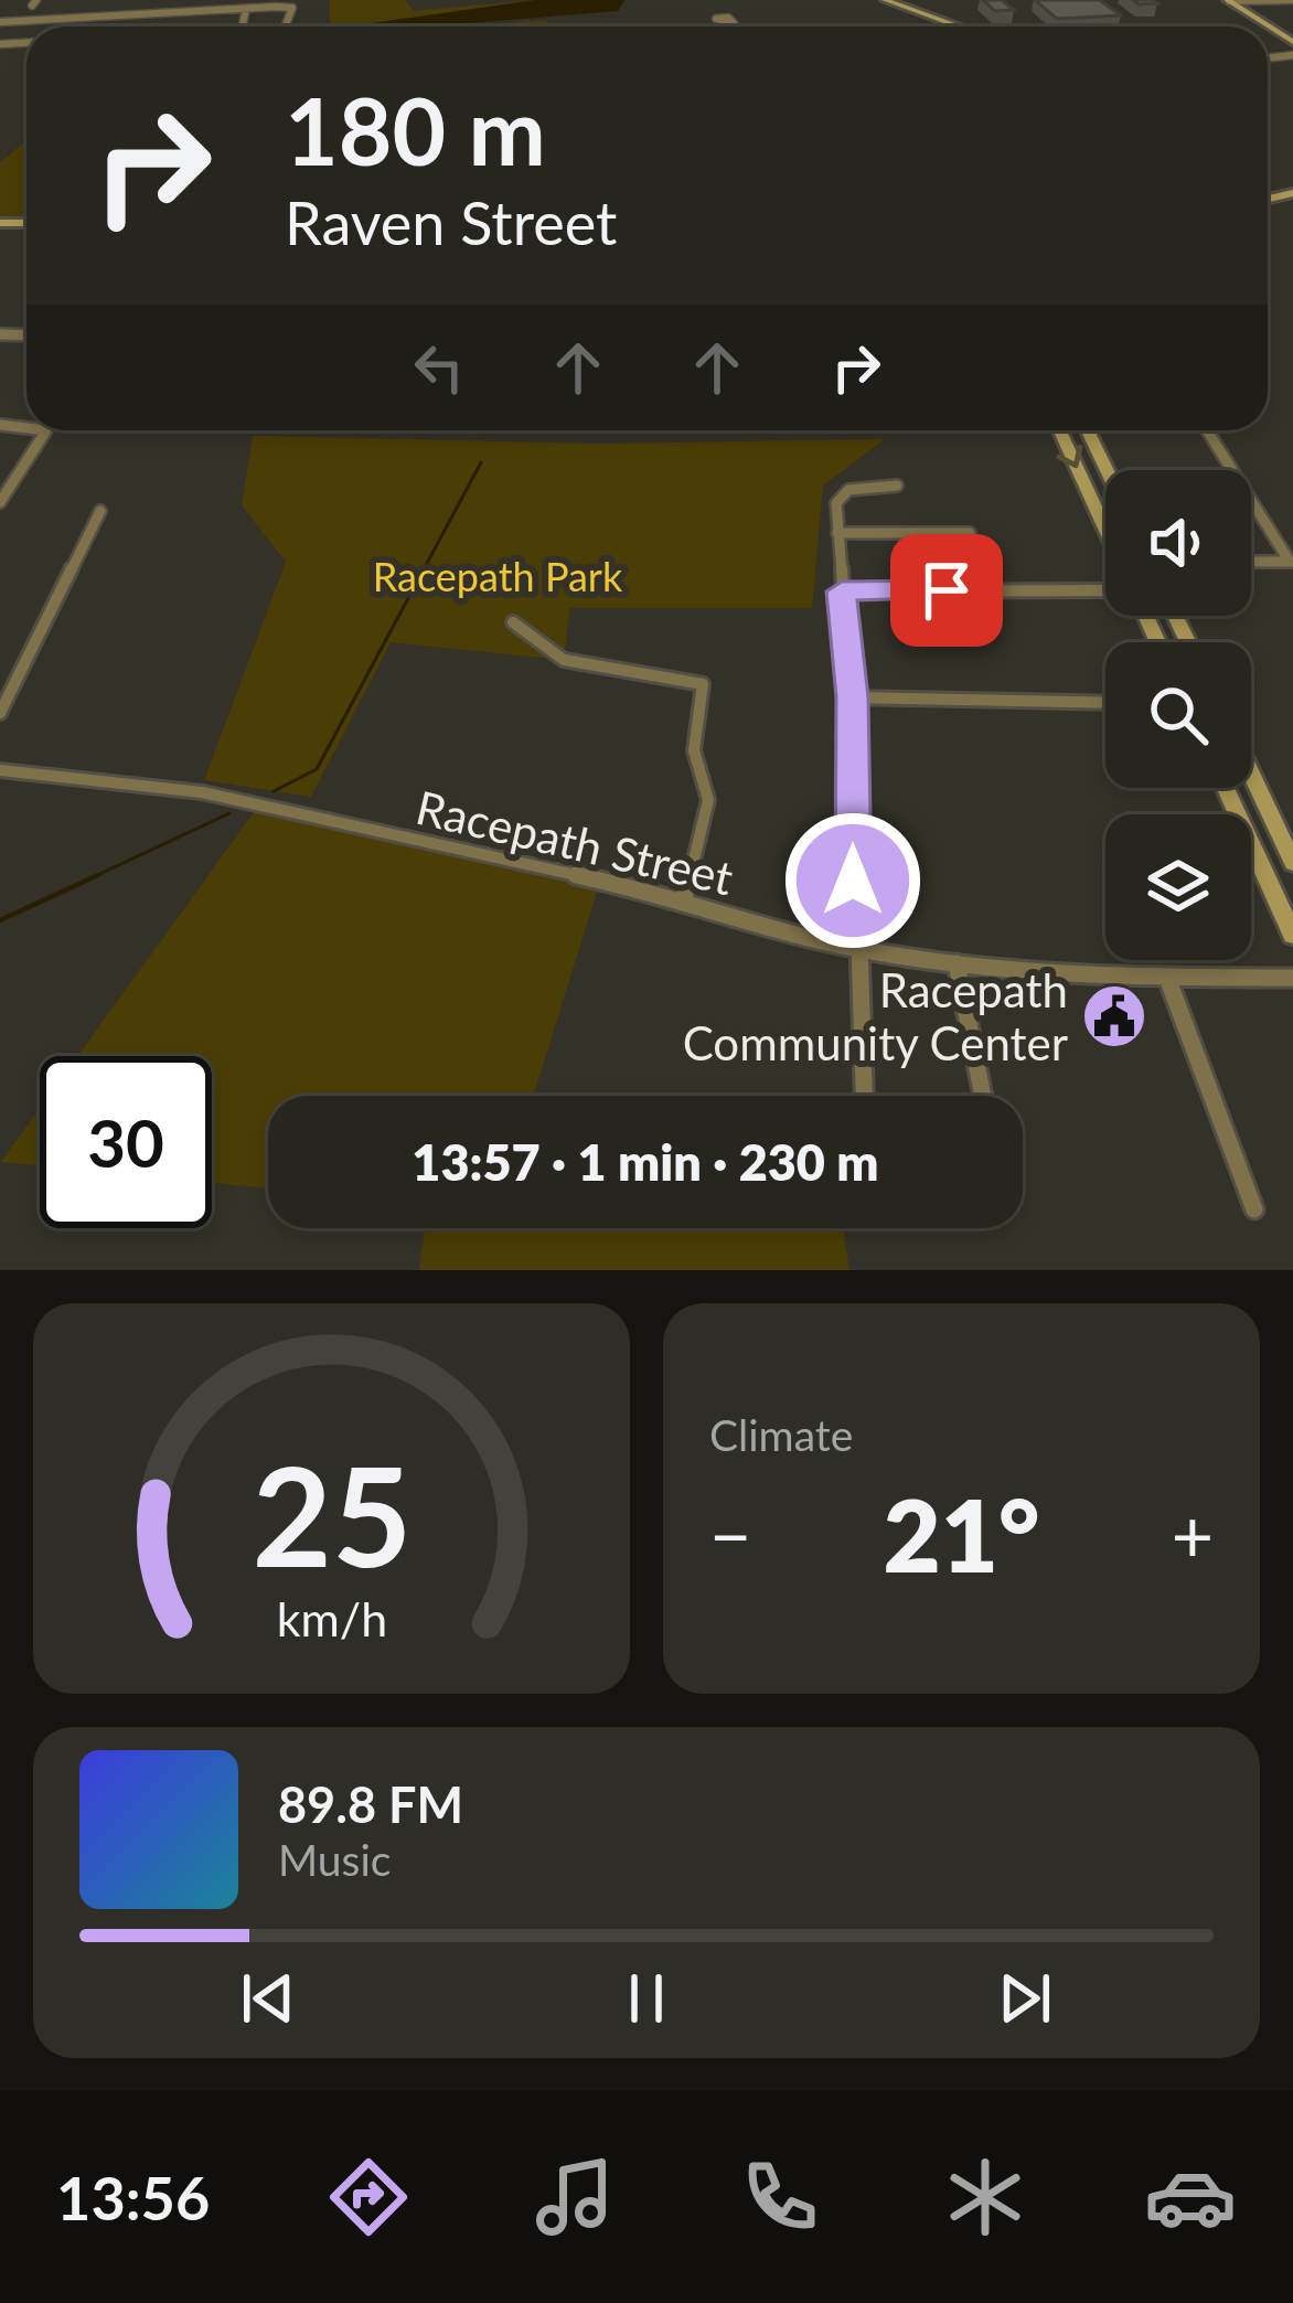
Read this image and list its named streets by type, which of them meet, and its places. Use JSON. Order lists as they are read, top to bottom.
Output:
{
  "streets": {
    "street": ["Racepath Street"]
  },
  "parks": ["Racepath Park"],
  "places": {
    "public building": ["Racepath Community Center"]
  },
  "page": {
    "turn": ["180 m", "Raven Street"],
    "limit": "30",
    "trip": "13:57 · 1 min · 230 m",
    "tile": "Climate",
    "heat": ["−", "21°", "+"],
    "song": ["89.8 FM", "Music"],
    "tabs": "13:56",
    "gauge": ["25", "km/h"]
  }
}
